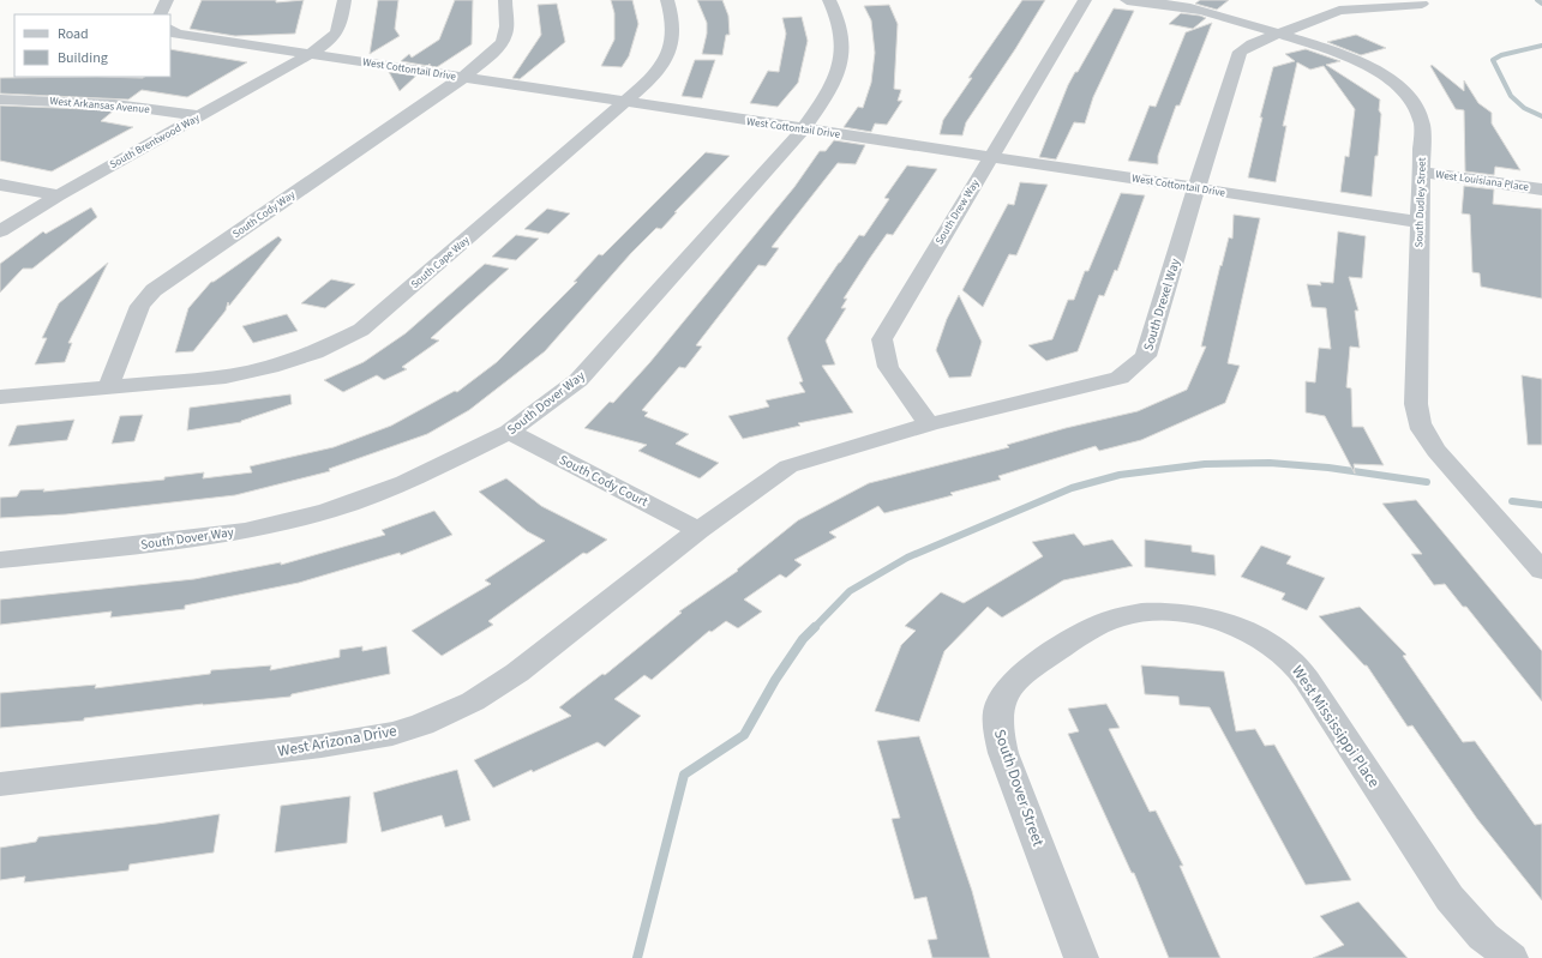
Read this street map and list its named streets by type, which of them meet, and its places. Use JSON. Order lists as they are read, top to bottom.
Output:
{
  "streets": {
    "street": [
      "West Cottontail Drive",
      "West Arkansas Avenue",
      "South Brentwood Way",
      "West Louisiana Place",
      "South Dudley Street",
      "South Drew Way",
      "South Cody Way",
      "South Cape Way",
      "South Drexel Way",
      "South Dover Way",
      "South Cody Court",
      "West Mississippi Place",
      "West Arizona Drive",
      "South Dover Street"
    ]
  },
  "crossings": [
    ["West Cottontail Drive", "South Brentwood Way"],
    ["West Cottontail Drive", "South Dudley Street"],
    ["West Cottontail Drive", "South Drew Way"],
    ["West Cottontail Drive", "South Cody Way"],
    ["West Cottontail Drive", "South Cape Way"],
    ["West Cottontail Drive", "South Drexel Way"],
    ["West Cottontail Drive", "South Dover Way"],
    ["West Arkansas Avenue", "South Brentwood Way"],
    ["West Louisiana Place", "South Dudley Street"],
    ["South Dudley Street", "South Drexel Way"],
    ["South Drew Way", "South Drexel Way"],
    ["South Cody Way", "South Cape Way"],
    ["South Drexel Way", "South Cody Court"],
    ["South Drexel Way", "West Arizona Drive"],
    ["South Dover Way", "South Cody Court"],
    ["South Cody Court", "West Arizona Drive"],
    ["West Mississippi Place", "South Dover Street"]
  ],
  "legend": ["Road", "Building"]
}
